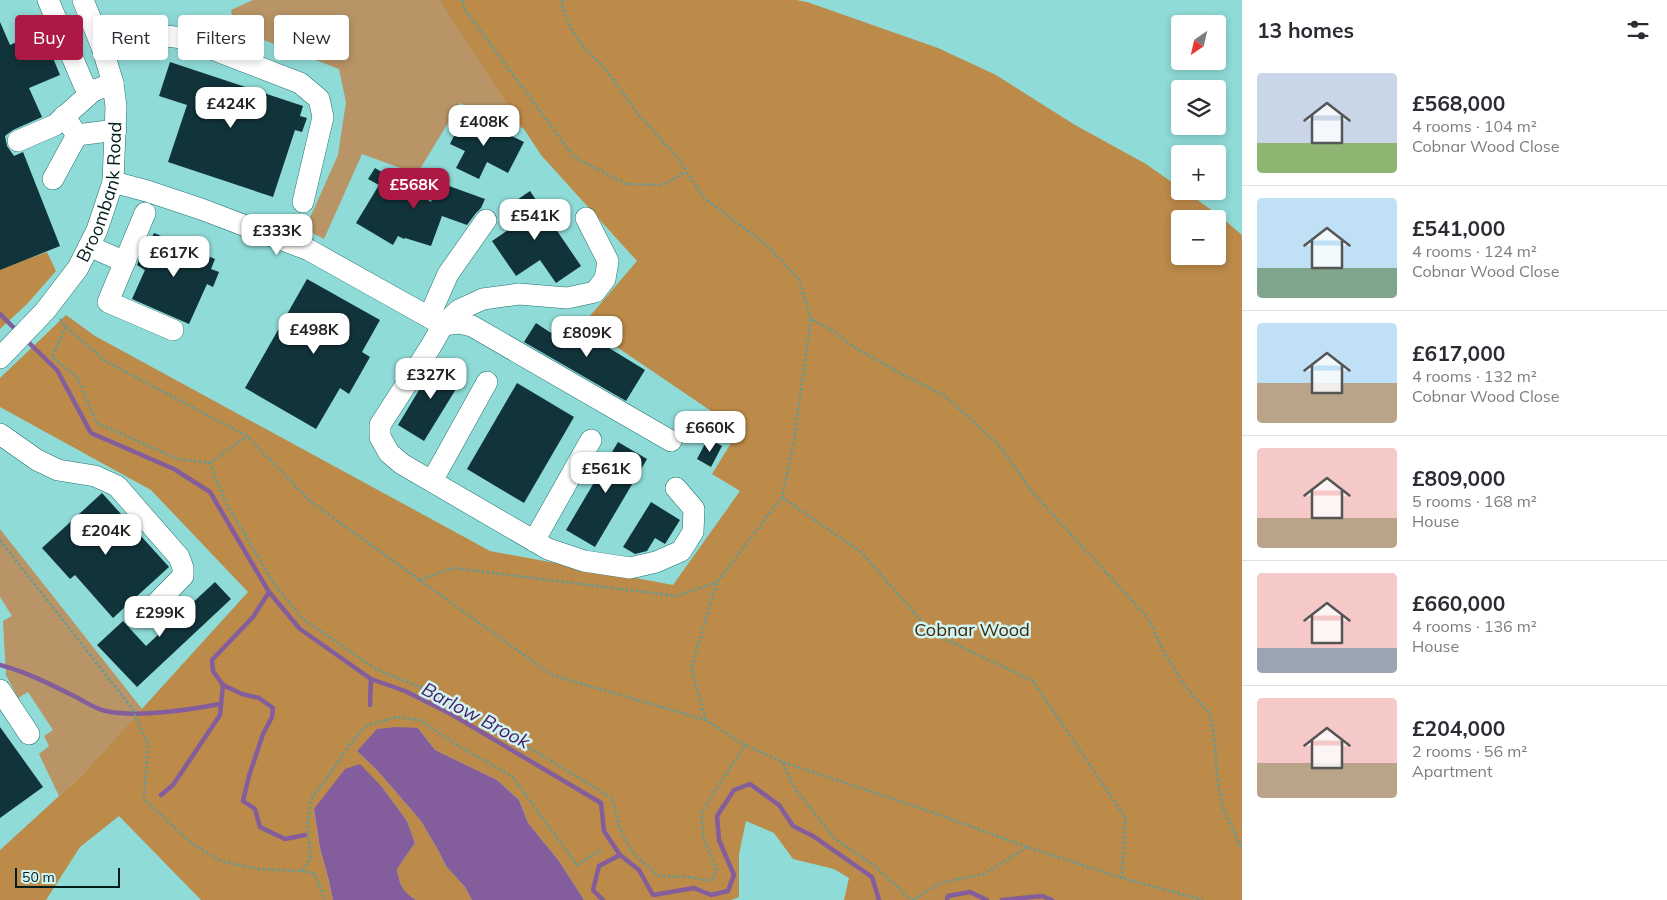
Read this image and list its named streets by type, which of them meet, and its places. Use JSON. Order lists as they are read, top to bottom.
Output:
{
  "streets": {
    "street": ["Broombank Road"]
  },
  "water": ["Barlow Brook"],
  "parks": ["Cobnar Wood"],
  "scale_bar": "50 m",
  "north": "bottom left",
  "page": {
    "heading": "13 homes",
    "map_buttons": ["+", "−"],
    "chip": [
      "Buy",
      "Rent",
      "Filters",
      "New"
    ],
    "list": [
      {
        "name": "£568,000",
        "note": "4 rooms · 104 m² · Cobnar Wood Close"
      },
      {
        "name": "£541,000",
        "note": "4 rooms · 124 m² · Cobnar Wood Close"
      },
      {
        "name": "£617,000",
        "note": "4 rooms · 132 m² · Cobnar Wood Close"
      },
      {
        "name": "£809,000",
        "note": "5 rooms · 168 m² · House"
      },
      {
        "name": "£660,000",
        "note": "4 rooms · 136 m² · House"
      },
      {
        "name": "£204,000",
        "note": "2 rooms · 56 m² · Apartment"
      }
    ],
    "price": [
      "£424K",
      "£408K",
      "£568K",
      "£541K",
      "£333K",
      "£617K",
      "£498K",
      "£809K",
      "£327K",
      "£660K",
      "£561K",
      "£204K",
      "£299K"
    ],
    "scale": "50 m"
  }
}
